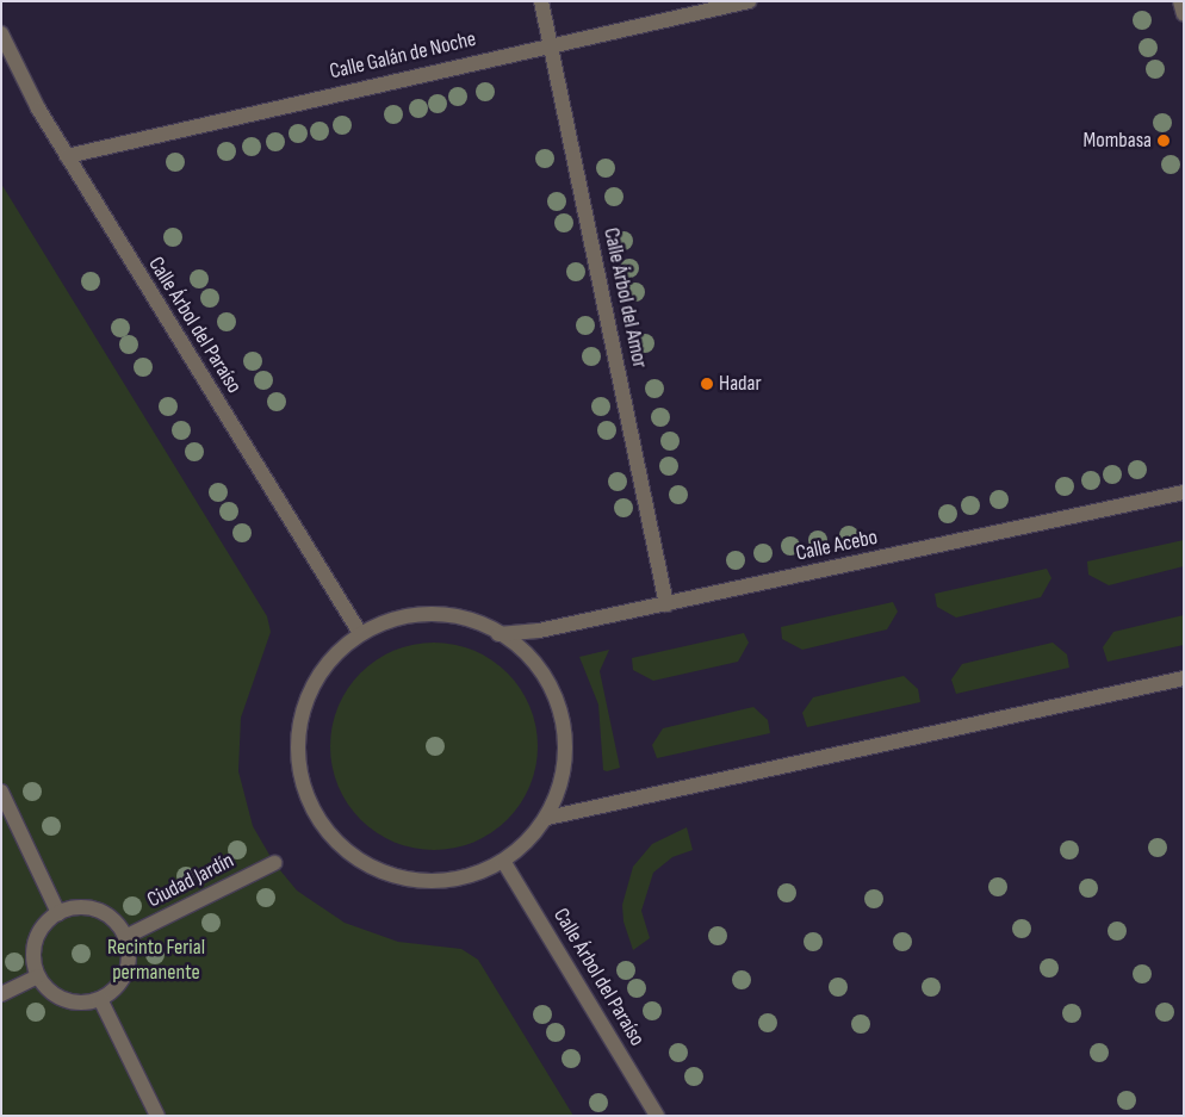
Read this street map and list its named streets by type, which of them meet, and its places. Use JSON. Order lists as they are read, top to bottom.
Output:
{
  "streets": {
    "street": [
      "Calle Galán de Noche",
      "Calle Árbol del Amor",
      "Calle Árbol del Paraíso",
      "Calle Acebo",
      "Ciudad Jardín"
    ]
  },
  "crossings": [
    ["Calle Galán de Noche", "Calle Árbol del Amor"],
    ["Calle Galán de Noche", "Calle Árbol del Paraíso"],
    ["Calle Árbol del Amor", "Calle Acebo"]
  ],
  "parks": ["Recinto Ferial permanente"],
  "places": ["Mombasa", "Hadar"]
}
